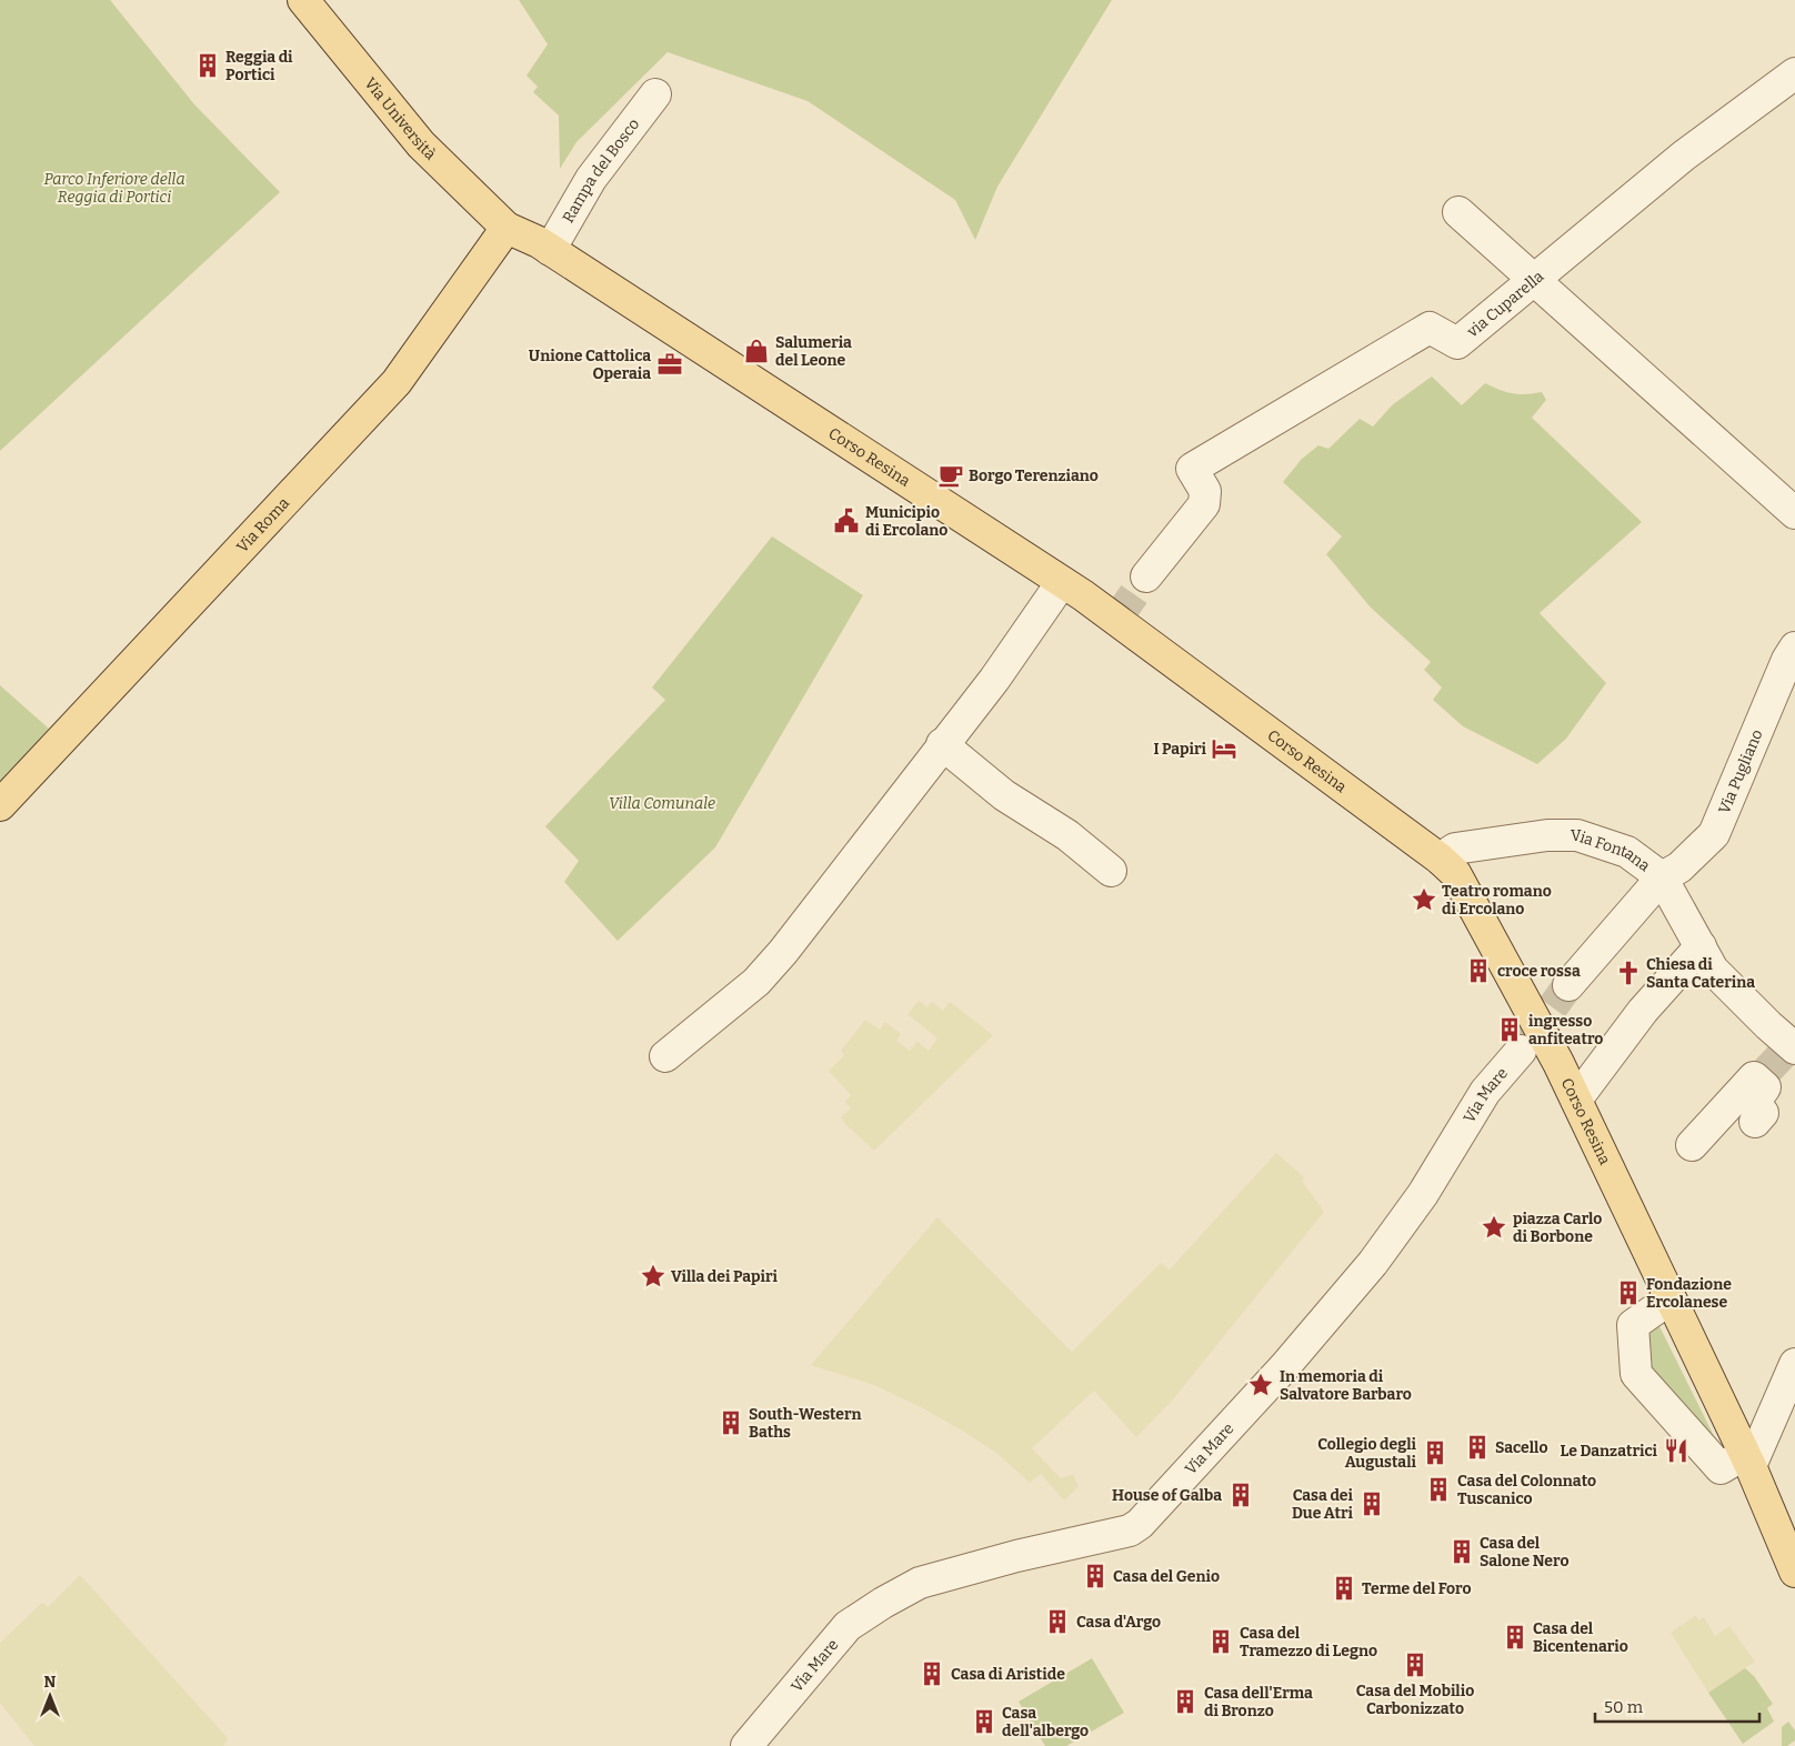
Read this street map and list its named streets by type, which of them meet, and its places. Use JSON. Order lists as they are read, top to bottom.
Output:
{
  "streets": {
    "main road": ["Via Università", "Corso Resina", "Via Roma"],
    "street": [
      "Rampa del Bosco",
      "via Cuparella",
      "Via Pugliano",
      "Via Fontana",
      "Via Mare"
    ]
  },
  "crossings": [
    ["Via Università", "Corso Resina"],
    ["Via Università", "Via Roma"],
    ["Rampa del Bosco", "Corso Resina"],
    ["Corso Resina", "Via Roma"],
    ["Corso Resina", "Via Fontana"],
    ["Via Pugliano", "Via Fontana"]
  ],
  "parks": ["Parco Inferiore della Reggia di Portici", "Villa Comunale"],
  "places": {
    "building": [
      "Reggia di Portici",
      "croce rossa",
      "ingresso anfiteatro",
      "Fondazione Ercolanese",
      "South-Western Baths",
      "Sacello",
      "Collegio degli Augustali",
      "Casa del Colonnato Tuscanico",
      "House of Galba",
      "Casa dei Due Atri",
      "Casa del Salone Nero",
      "Casa del Genio",
      "Terme del Foro",
      "Casa d'Argo",
      "Casa del Bicentenario",
      "Casa del Tramezzo di Legno",
      "Casa del Mobilio Carbonizzato",
      "Casa di Aristide",
      "Casa dell'Erma di Bronzo",
      "Casa dell'albergo"
    ],
    "shop": ["Salumeria del Leone"],
    "office": ["Unione Cattolica Operaia"],
    "cafe": ["Borgo Terenziano"],
    "public building": ["Municipio di Ercolano"],
    "hotel": ["I Papiri"],
    "place": [
      "Teatro romano di Ercolano",
      "piazza Carlo di Borbone",
      "Villa dei Papiri",
      "In memoria di Salvatore Barbaro"
    ],
    "church": ["Chiesa di Santa Caterina"],
    "restaurant": ["Le Danzatrici"]
  },
  "scale_bar": "50 m",
  "north": "top"
}
